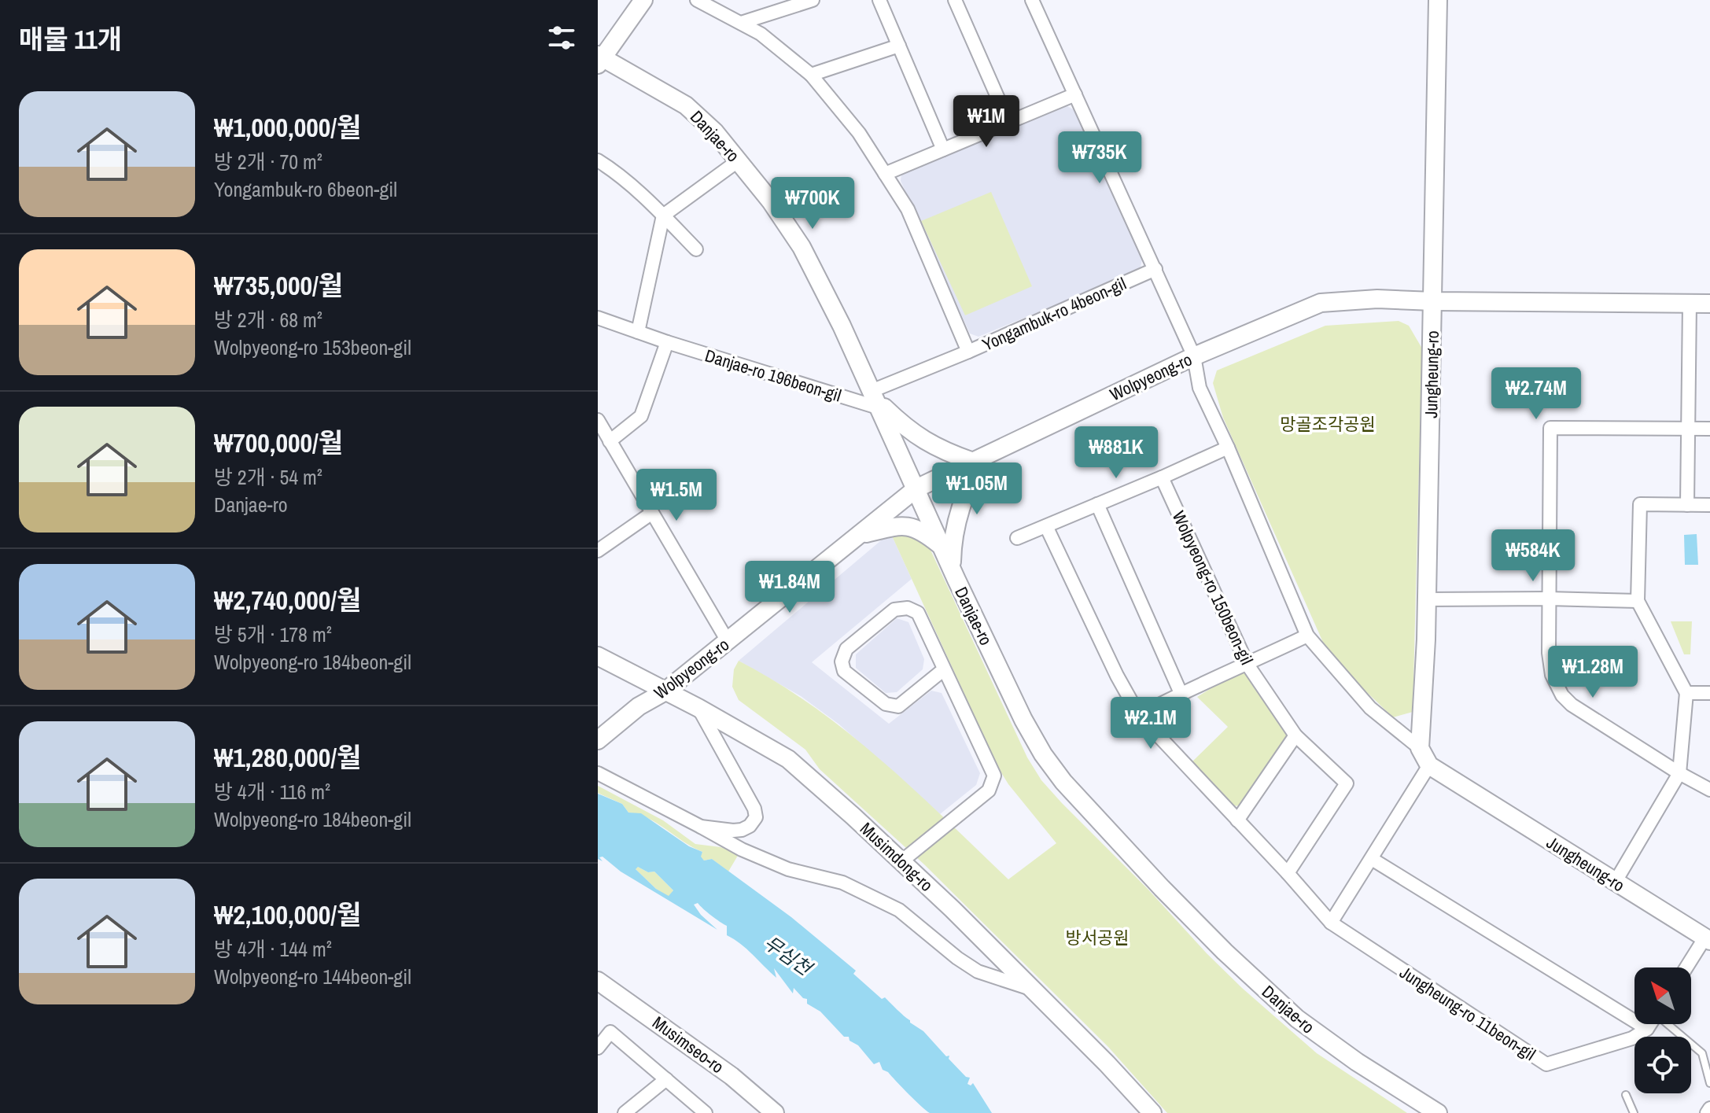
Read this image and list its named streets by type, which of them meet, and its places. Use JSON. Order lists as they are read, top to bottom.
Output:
{
  "streets": {
    "street": [
      "Danjae-ro",
      "Yongambuk-ro 4beon-gil",
      "Jungheung-ro",
      "Danjae-ro 196beon-gil",
      "Wolpyeong-ro",
      "Wolpyeong-ro 150beon-gil",
      "Musimdong-ro",
      "Jungheung-ro 11beon-gil",
      "Musimseo-ro"
    ]
  },
  "crossings": [
    ["Danjae-ro", "Danjae-ro 196beon-gil"],
    ["Danjae-ro", "Wolpyeong-ro"],
    ["Jungheung-ro", "Wolpyeong-ro"],
    ["Wolpyeong-ro", "Musimdong-ro"]
  ],
  "water": ["무심천"],
  "parks": ["망골조각공원", "방서공원"],
  "north": "top left",
  "page": {
    "heading": "매물 11개",
    "list": [
      {
        "name": "₩1,000,000/월",
        "note": "방 2개 · 70 m² · Yongambuk-ro 6beon-gil"
      },
      {
        "name": "₩735,000/월",
        "note": "방 2개 · 68 m² · Wolpyeong-ro 153beon-gil"
      },
      {
        "name": "₩700,000/월",
        "note": "방 2개 · 54 m² · Danjae-ro"
      },
      {
        "name": "₩2,740,000/월",
        "note": "방 5개 · 178 m² · Wolpyeong-ro 184beon-gil"
      },
      {
        "name": "₩1,280,000/월",
        "note": "방 4개 · 116 m² · Wolpyeong-ro 184beon-gil"
      },
      {
        "name": "₩2,100,000/월",
        "note": "방 4개 · 144 m² · Wolpyeong-ro 144beon-gil"
      }
    ],
    "price": [
      "₩1M",
      "₩735K",
      "₩700K",
      "₩2.74M",
      "₩881K",
      "₩1.05M",
      "₩1.5M",
      "₩584K",
      "₩1.84M",
      "₩1.28M",
      "₩2.1M"
    ]
  }
}
